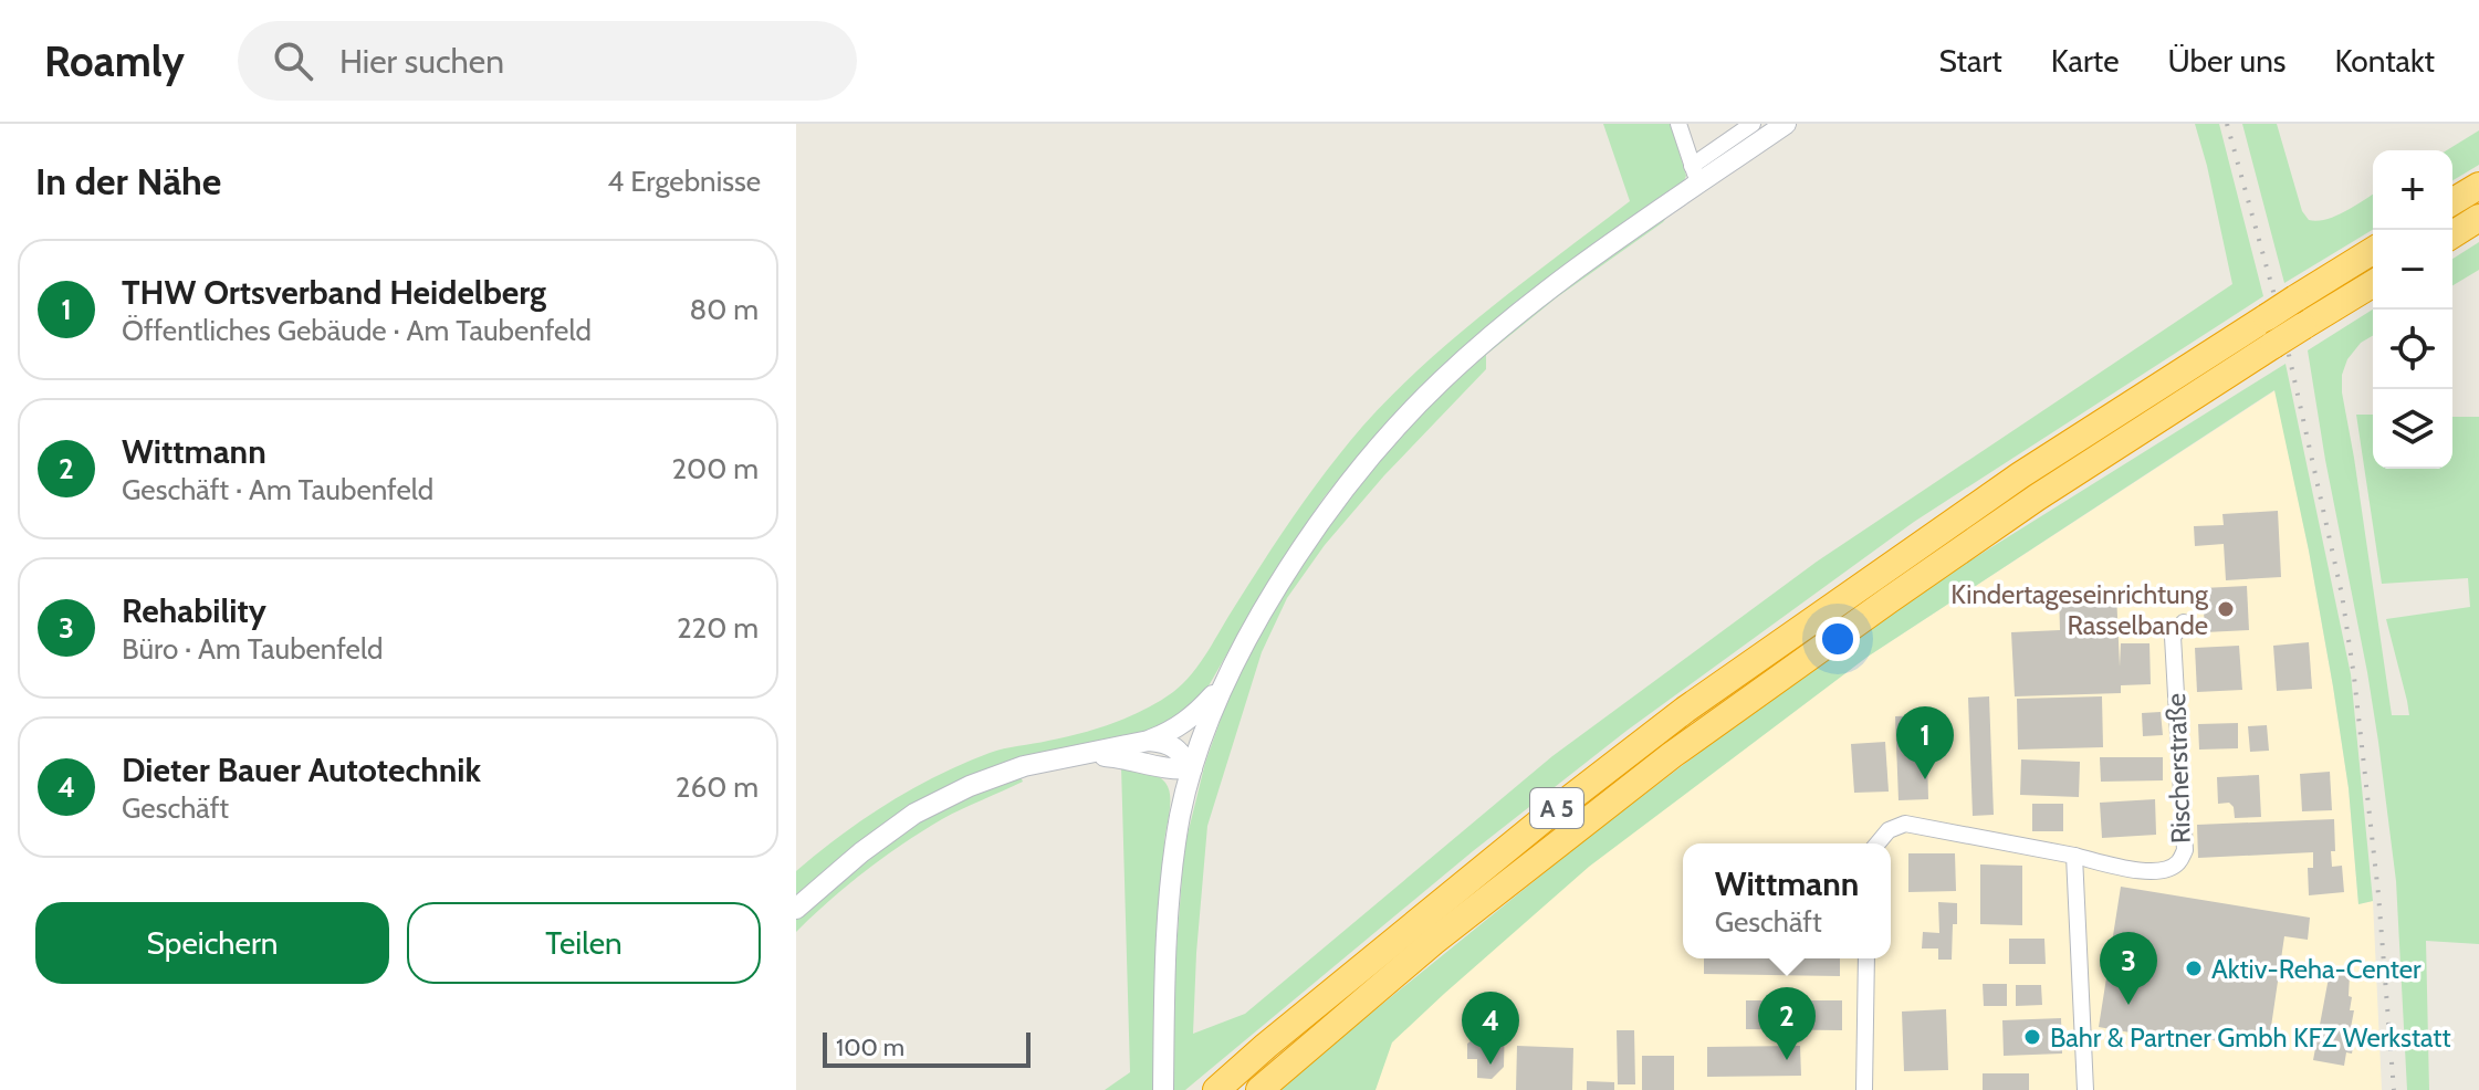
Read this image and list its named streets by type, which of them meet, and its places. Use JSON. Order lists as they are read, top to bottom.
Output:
{
  "streets": {
    "highway": ["A 5"],
    "street": ["Rischerstraße"]
  },
  "places": ["Kindertageseinrichtung Rasselbande", "Aktiv-Reha-Center", "Bahr & Partner Gmbh KFZ Werkstatt"],
  "scale_bar": "100 m",
  "page": {
    "header": "Roamly",
    "search": "Hier suchen",
    "nav": [
      "Start",
      "Karte",
      "Über uns",
      "Kontakt"
    ],
    "heading": ["In der Nähe", "4 Ergebnisse"],
    "map_buttons": ["+", "−"],
    "list": [
      {
        "mark": "1",
        "name": "THW Ortsverband Heidelberg",
        "note": "Öffentliches Gebäude · Am Taubenfeld",
        "value": "80 m"
      },
      {
        "mark": "2",
        "name": "Wittmann",
        "note": "Geschäft · Am Taubenfeld",
        "value": "200 m"
      },
      {
        "mark": "3",
        "name": "Rehability",
        "note": "Büro · Am Taubenfeld",
        "value": "220 m"
      },
      {
        "mark": "4",
        "name": "Dieter Bauer Autotechnik",
        "note": "Geschäft",
        "value": "260 m"
      }
    ],
    "pins": [
      "1",
      "3",
      "2",
      "4"
    ],
    "popup": ["Wittmann", "Geschäft"],
    "buttons": ["Speichern", "Teilen"],
    "scale": "100 m"
  }
}
